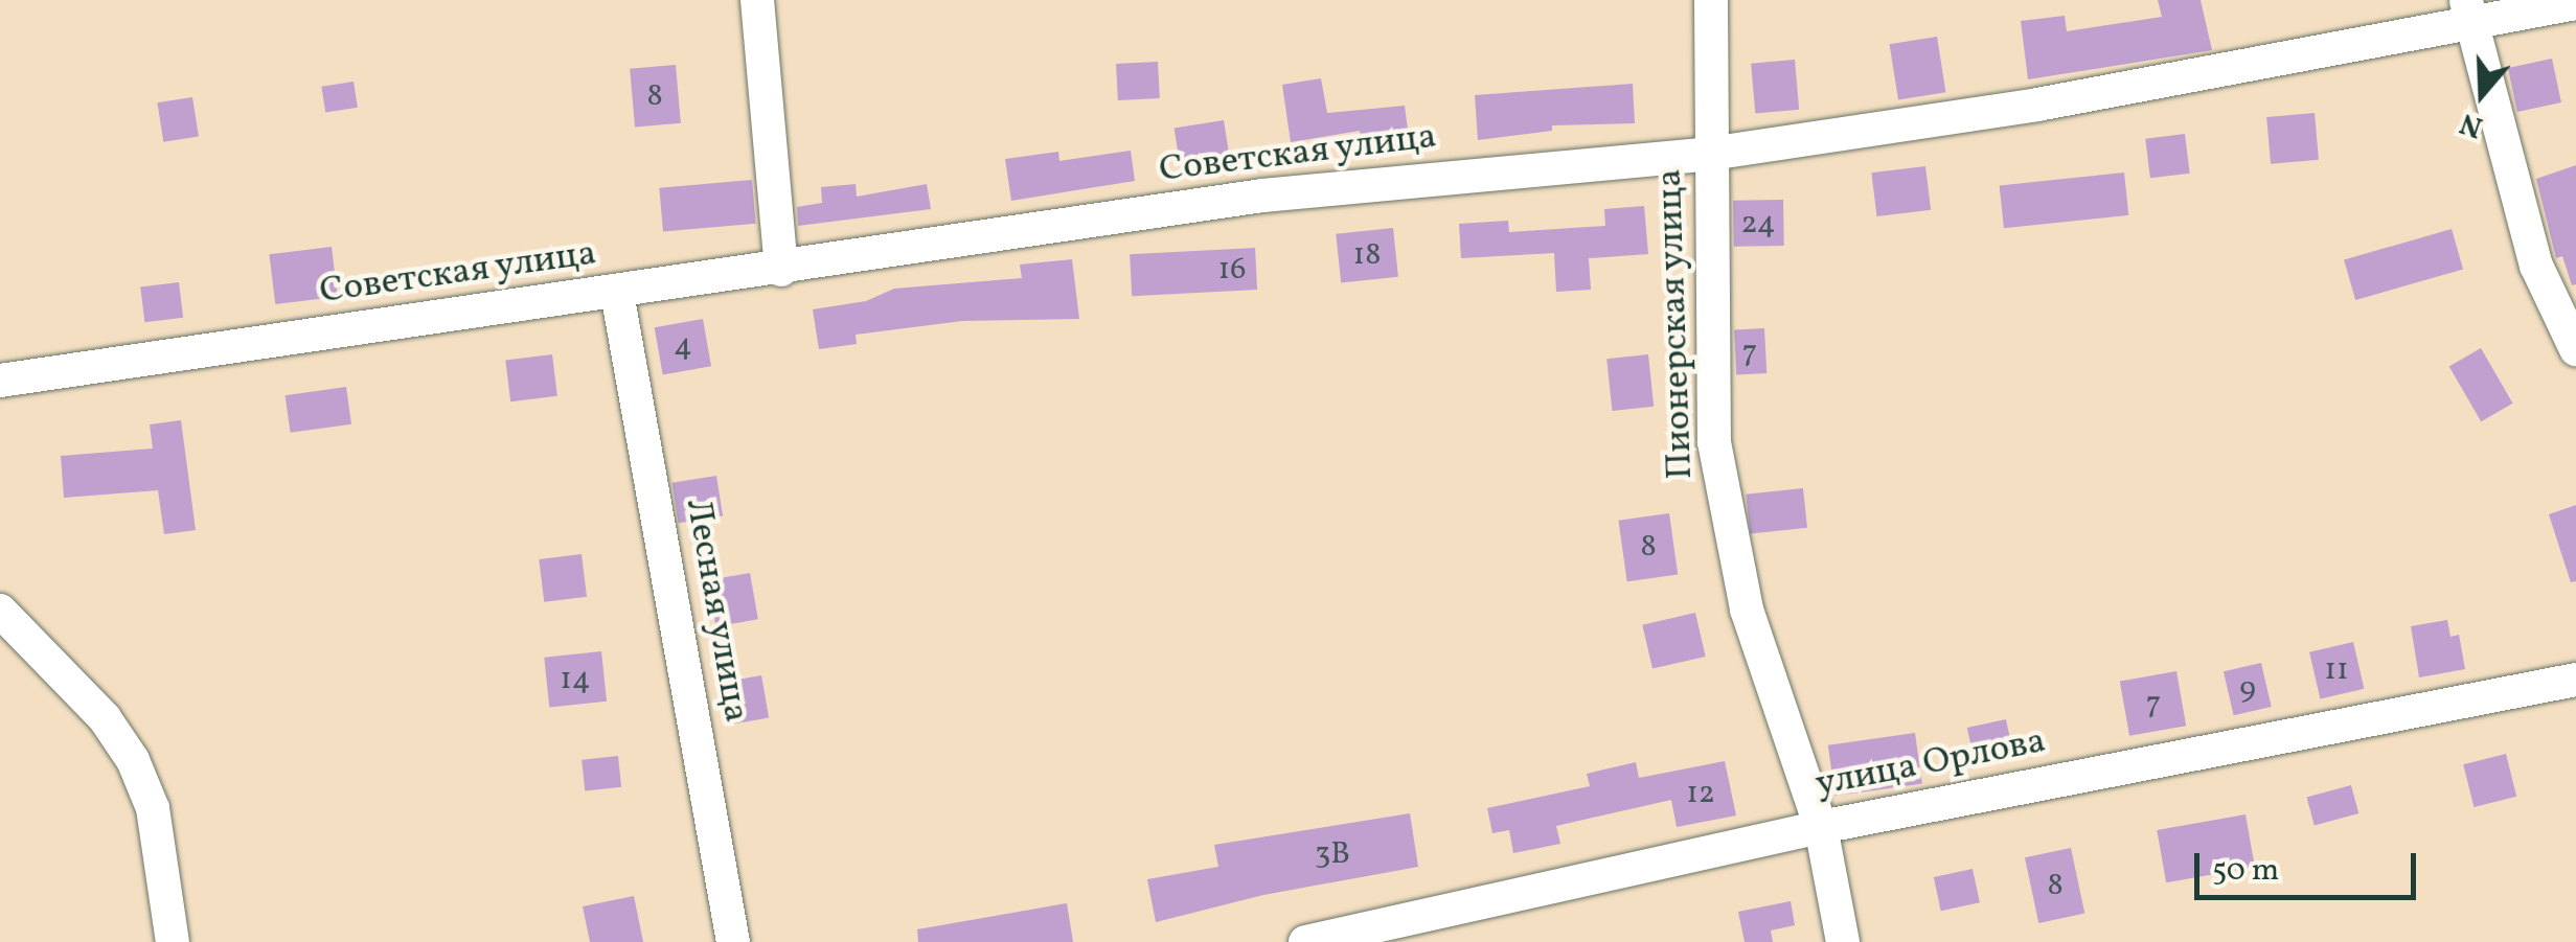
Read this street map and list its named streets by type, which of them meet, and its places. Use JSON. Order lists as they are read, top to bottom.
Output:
{
  "streets": {
    "street": [
      "Советская улица",
      "Пионерская улица",
      "Лесная улица",
      "улица Орлова"
    ]
  },
  "crossings": [
    ["Советская улица", "Пионерская улица"],
    ["Советская улица", "Лесная улица"],
    ["Пионерская улица", "улица Орлова"]
  ],
  "house_numbers": [
    "8",
    "24",
    "18",
    "16",
    "4",
    "7",
    "8",
    "11",
    "14",
    "9",
    "7",
    "12",
    "3В",
    "8"
  ],
  "scale_bar": "50 m",
  "north": "bottom"
}
